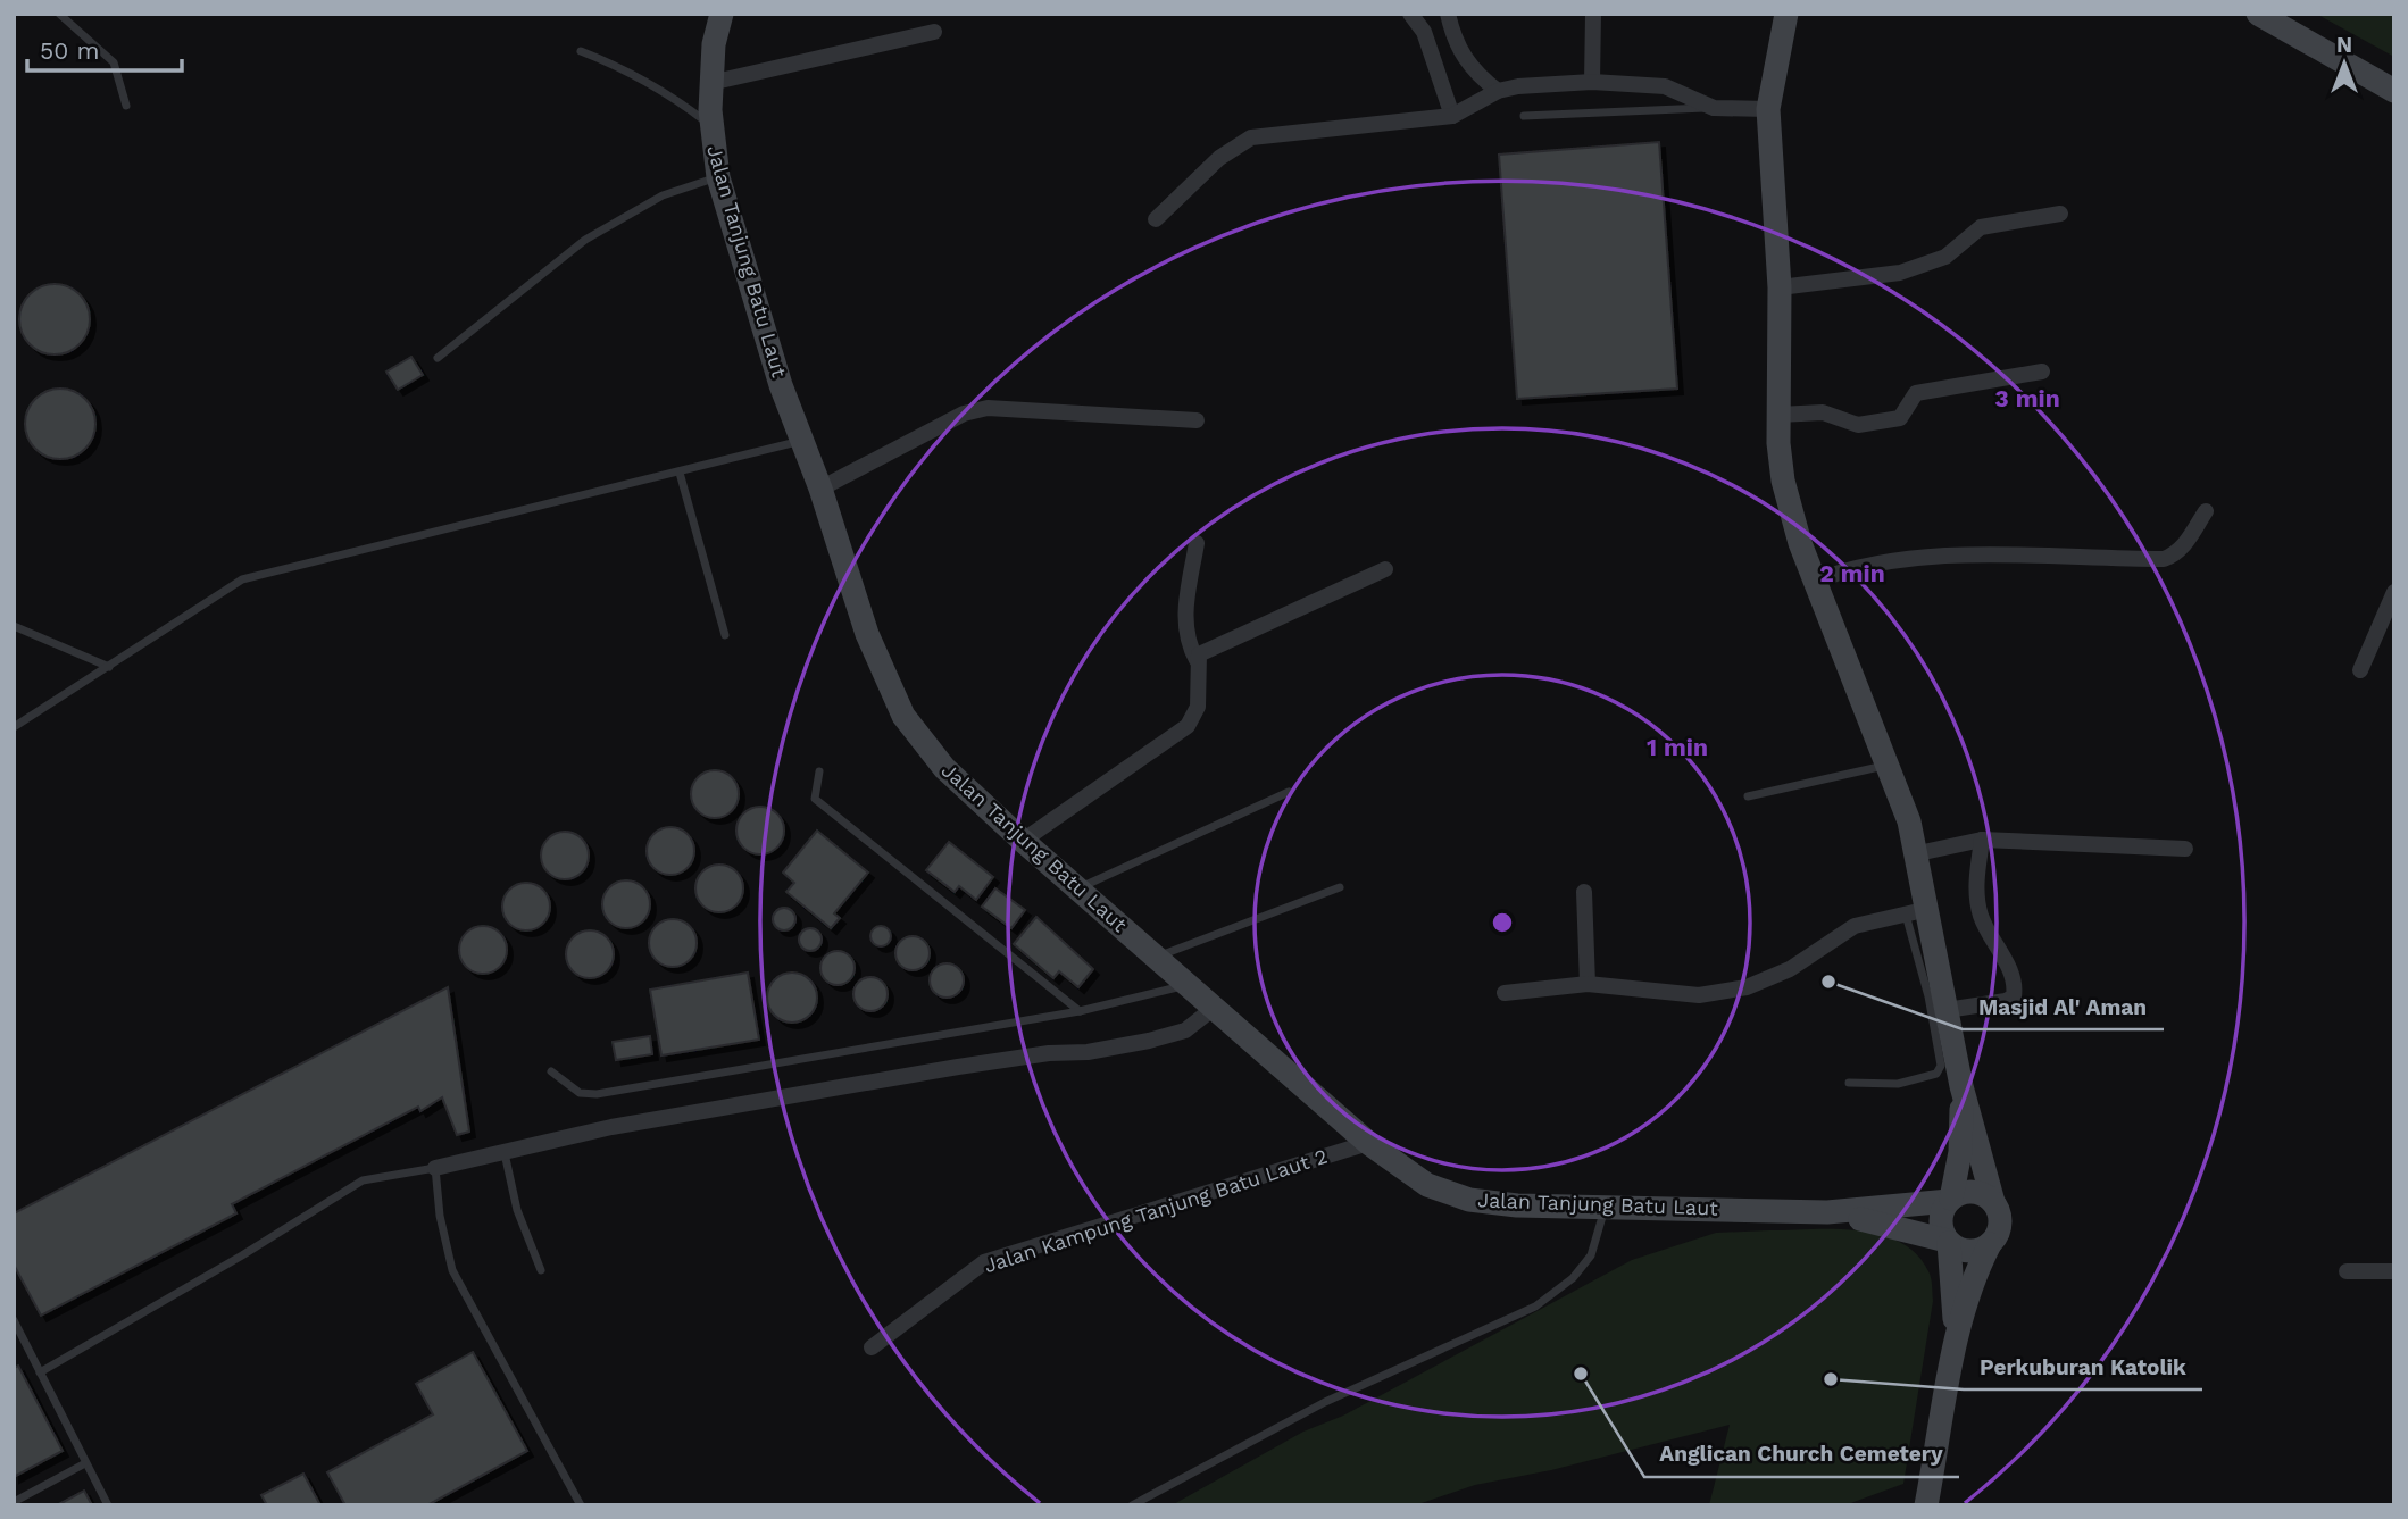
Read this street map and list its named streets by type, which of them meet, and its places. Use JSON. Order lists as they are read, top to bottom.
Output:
{
  "streets": {
    "street": ["Jalan Tanjung Batu Laut", "Jalan Kampung Tanjung Batu Laut 2"]
  },
  "crossings": [
    ["Jalan Tanjung Batu Laut", "Jalan Kampung Tanjung Batu Laut 2"]
  ],
  "places": ["Masjid Al' Aman", "Anglican Church Cemetery", "Perkuburan Katolik"],
  "scale_bar": "50 m",
  "north": "top",
  "rings": ["3 min", "2 min", "1 min"]
}
